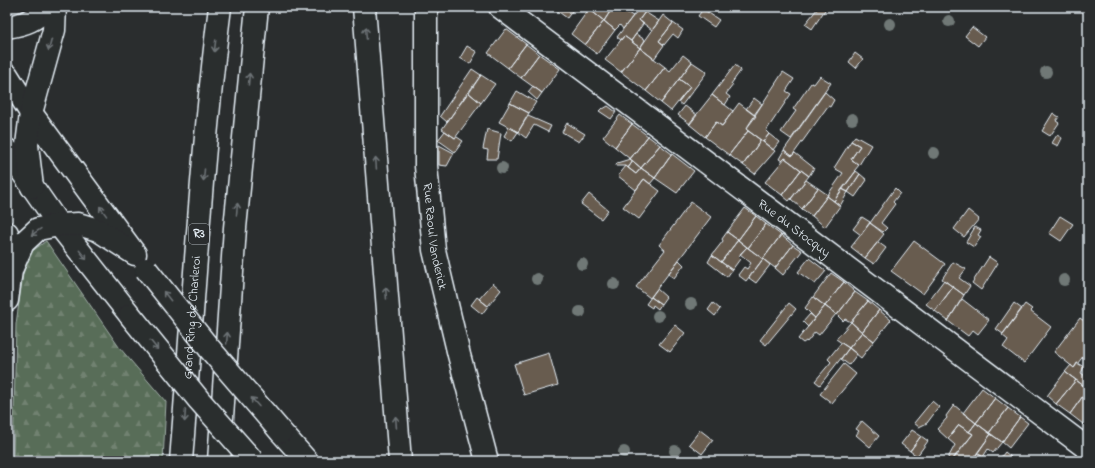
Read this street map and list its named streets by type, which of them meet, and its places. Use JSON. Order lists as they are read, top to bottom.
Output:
{
  "streets": {
    "main road": [
      "Rue du Stocquy",
      "R3",
      "Rue Raoul Vanderick",
      "Grand Ring de Charleroi"
    ]
  }
}
